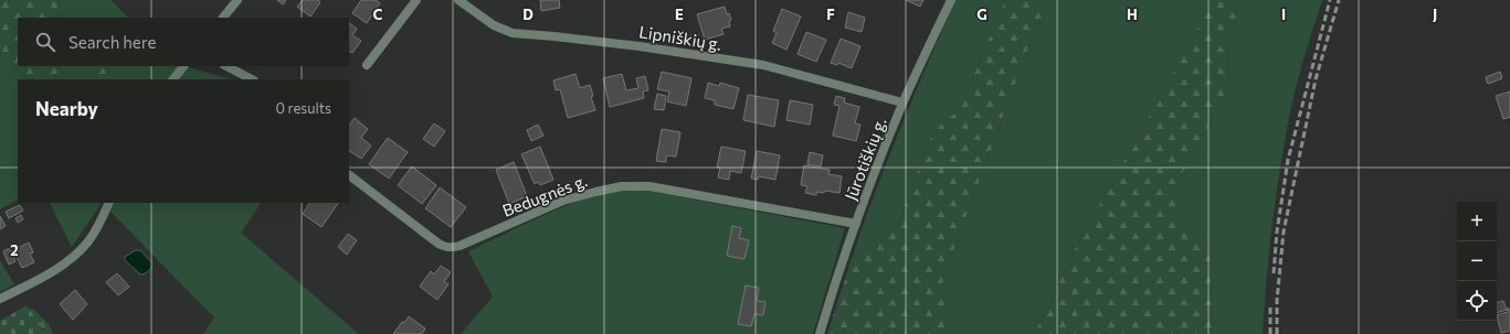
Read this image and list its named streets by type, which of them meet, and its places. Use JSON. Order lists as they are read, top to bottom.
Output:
{
  "streets": {
    "street": ["Lipniškių g.", "Jūrotiškių g.", "Bedugnės g."]
  },
  "crossings": [
    ["Lipniškių g.", "Jūrotiškių g."],
    ["Jūrotiškių g.", "Bedugnės g."]
  ],
  "page": {
    "search": "Search here",
    "heading": ["Nearby", "0 results"],
    "map_buttons": ["+", "−"]
  },
  "grid": {
    "columns": [
      "C",
      "D",
      "E",
      "F",
      "G",
      "H",
      "I",
      "J"
    ],
    "rows": ["2"]
  }
}
